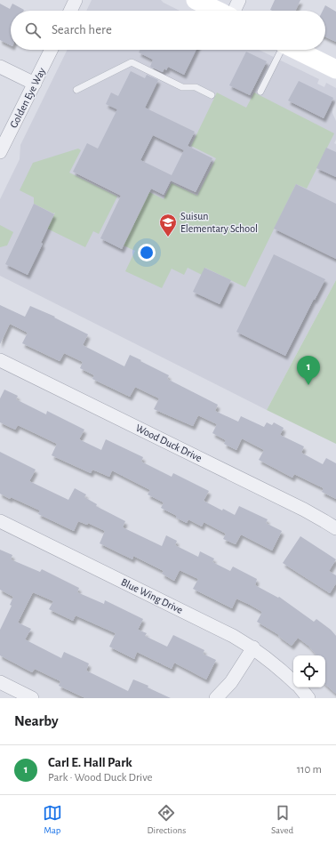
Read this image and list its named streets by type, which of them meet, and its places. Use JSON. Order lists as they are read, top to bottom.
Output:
{
  "streets": {
    "street": ["Golden Eye Way", "Wood Duck Drive", "Blue Wing Drive"]
  },
  "places": {
    "school or university": ["Suisun Elementary School"]
  },
  "page": {
    "search": "Search here",
    "pins": "1",
    "heading": "Nearby",
    "list": [
      {
        "mark": "1",
        "name": "Carl E. Hall Park",
        "note": "Park · Wood Duck Drive",
        "value": "110 m"
      }
    ],
    "nav": ["Map", "Directions", "Saved"]
  }
}
